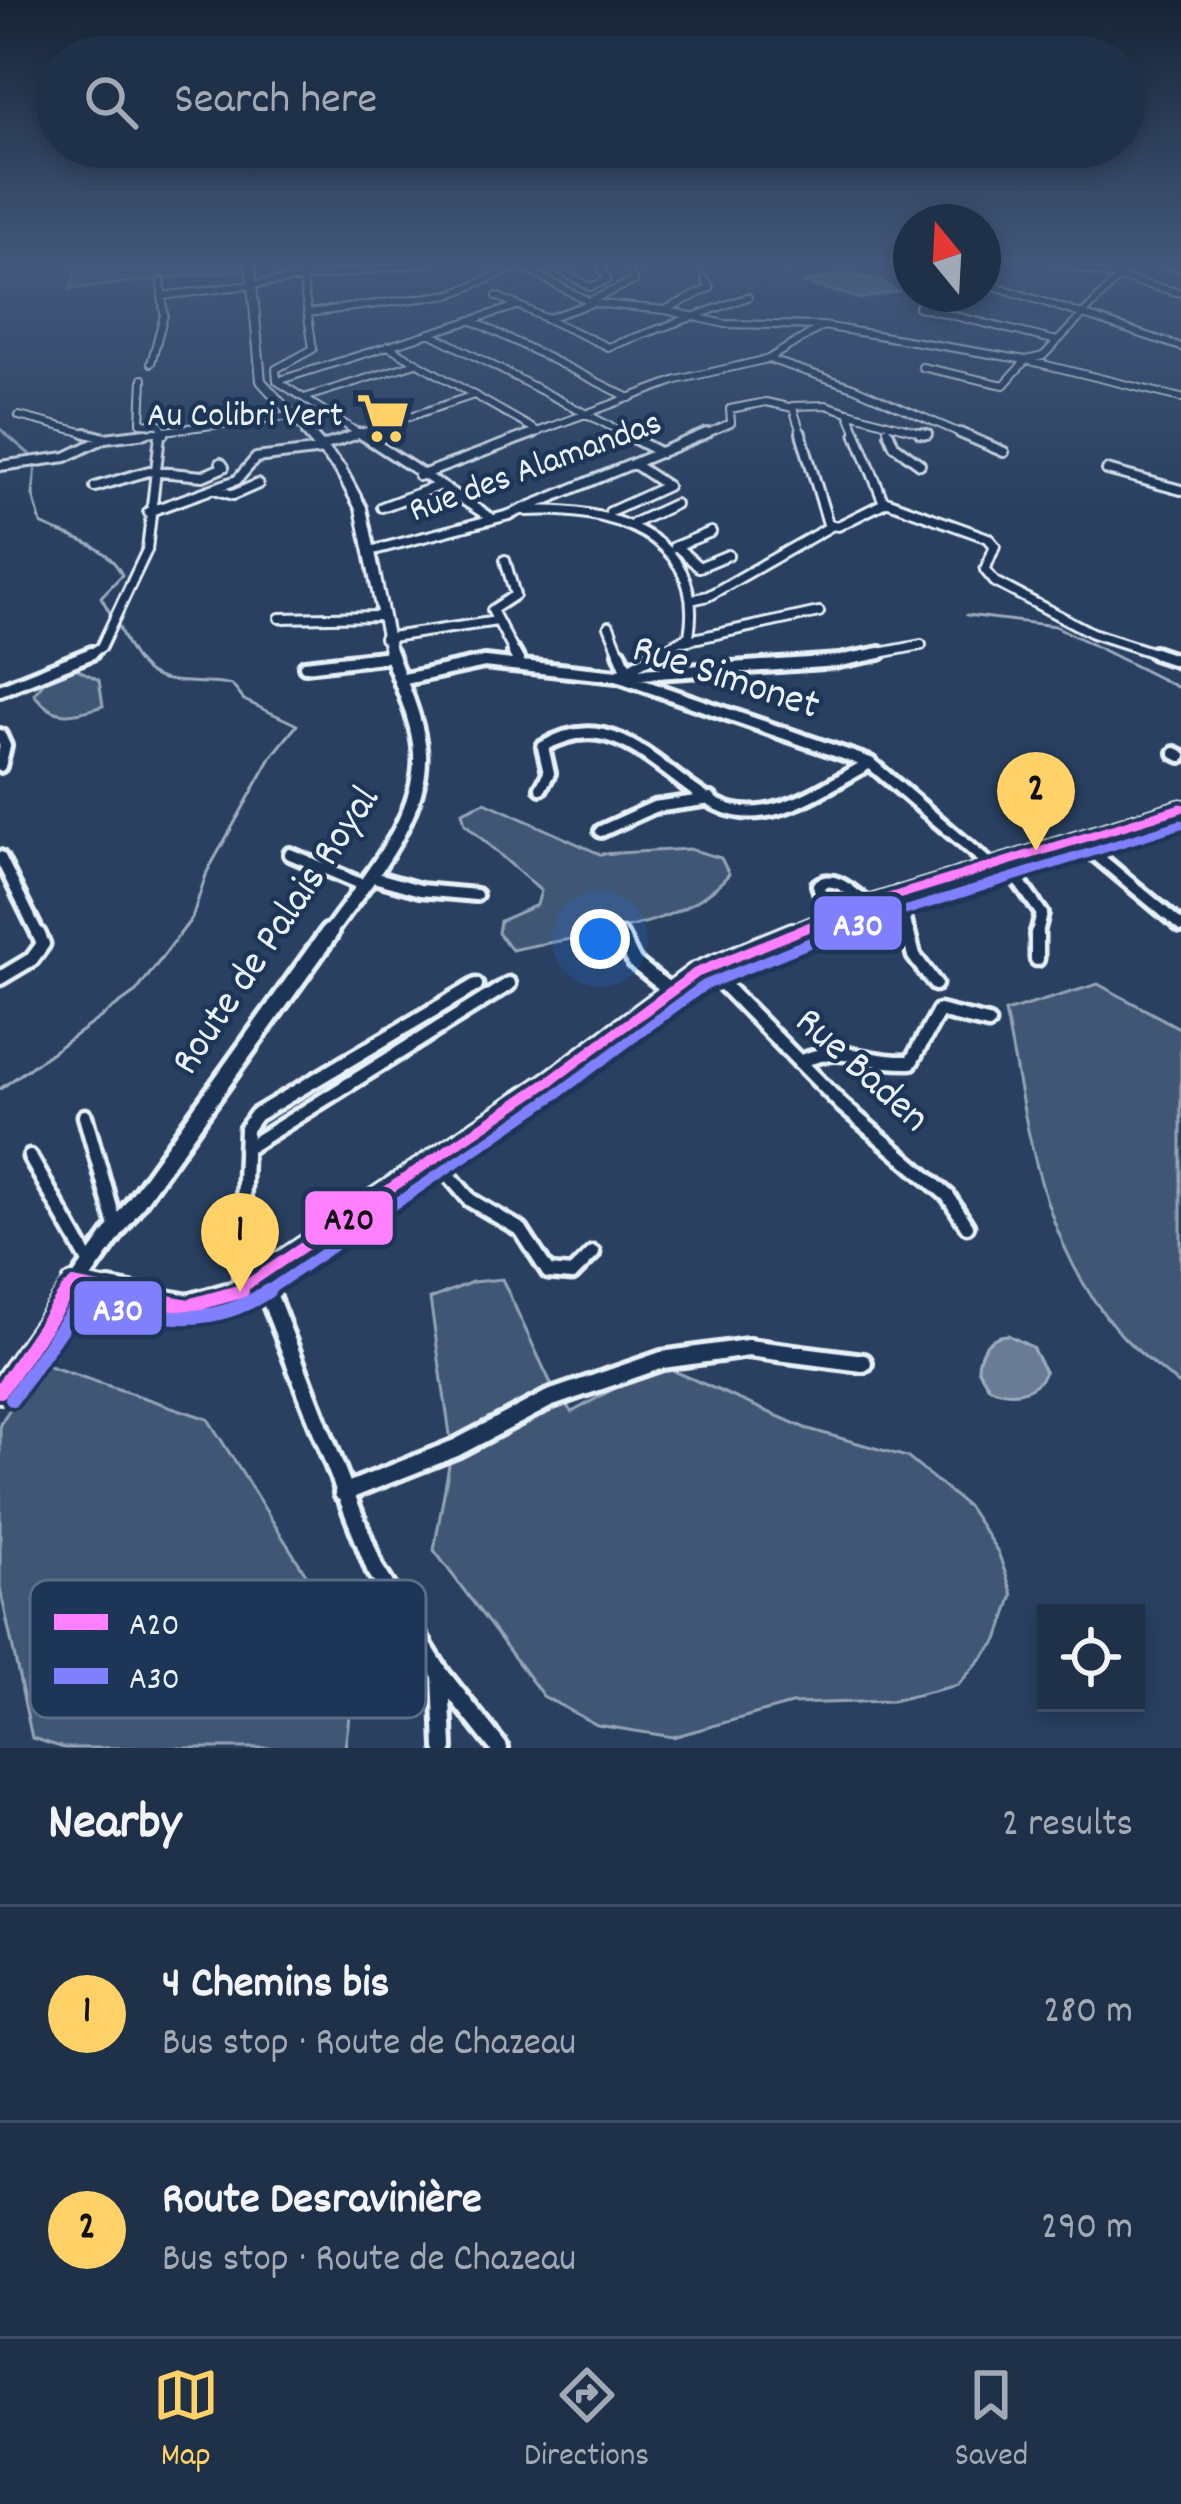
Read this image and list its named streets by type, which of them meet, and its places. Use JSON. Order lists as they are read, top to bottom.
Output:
{
  "streets": {
    "main road": ["Route de Palais Royal"],
    "street": ["Rue des Alamandas", "Rue Simonet", "Rue Baden"]
  },
  "crossings": [
    ["Rue des Alamandas", "Route de Palais Royal"],
    ["Rue Simonet", "Route de Palais Royal"]
  ],
  "places": {
    "supermarket": ["Au Colibri Vert"]
  },
  "lines": ["transit line A20", "transit line A30"],
  "legend": ["A20", "A30"],
  "north": "top",
  "page": {
    "search": "Search here",
    "pins": ["2", "1"],
    "heading": ["Nearby", "2 results"],
    "list": [
      {
        "mark": "1",
        "name": "4 Chemins bis",
        "note": "Bus stop · Route de Chazeau",
        "value": "280 m"
      },
      {
        "mark": "2",
        "name": "Route Desravinière",
        "note": "Bus stop · Route de Chazeau",
        "value": "290 m"
      }
    ],
    "nav": ["Map", "Directions", "Saved"]
  }
}
